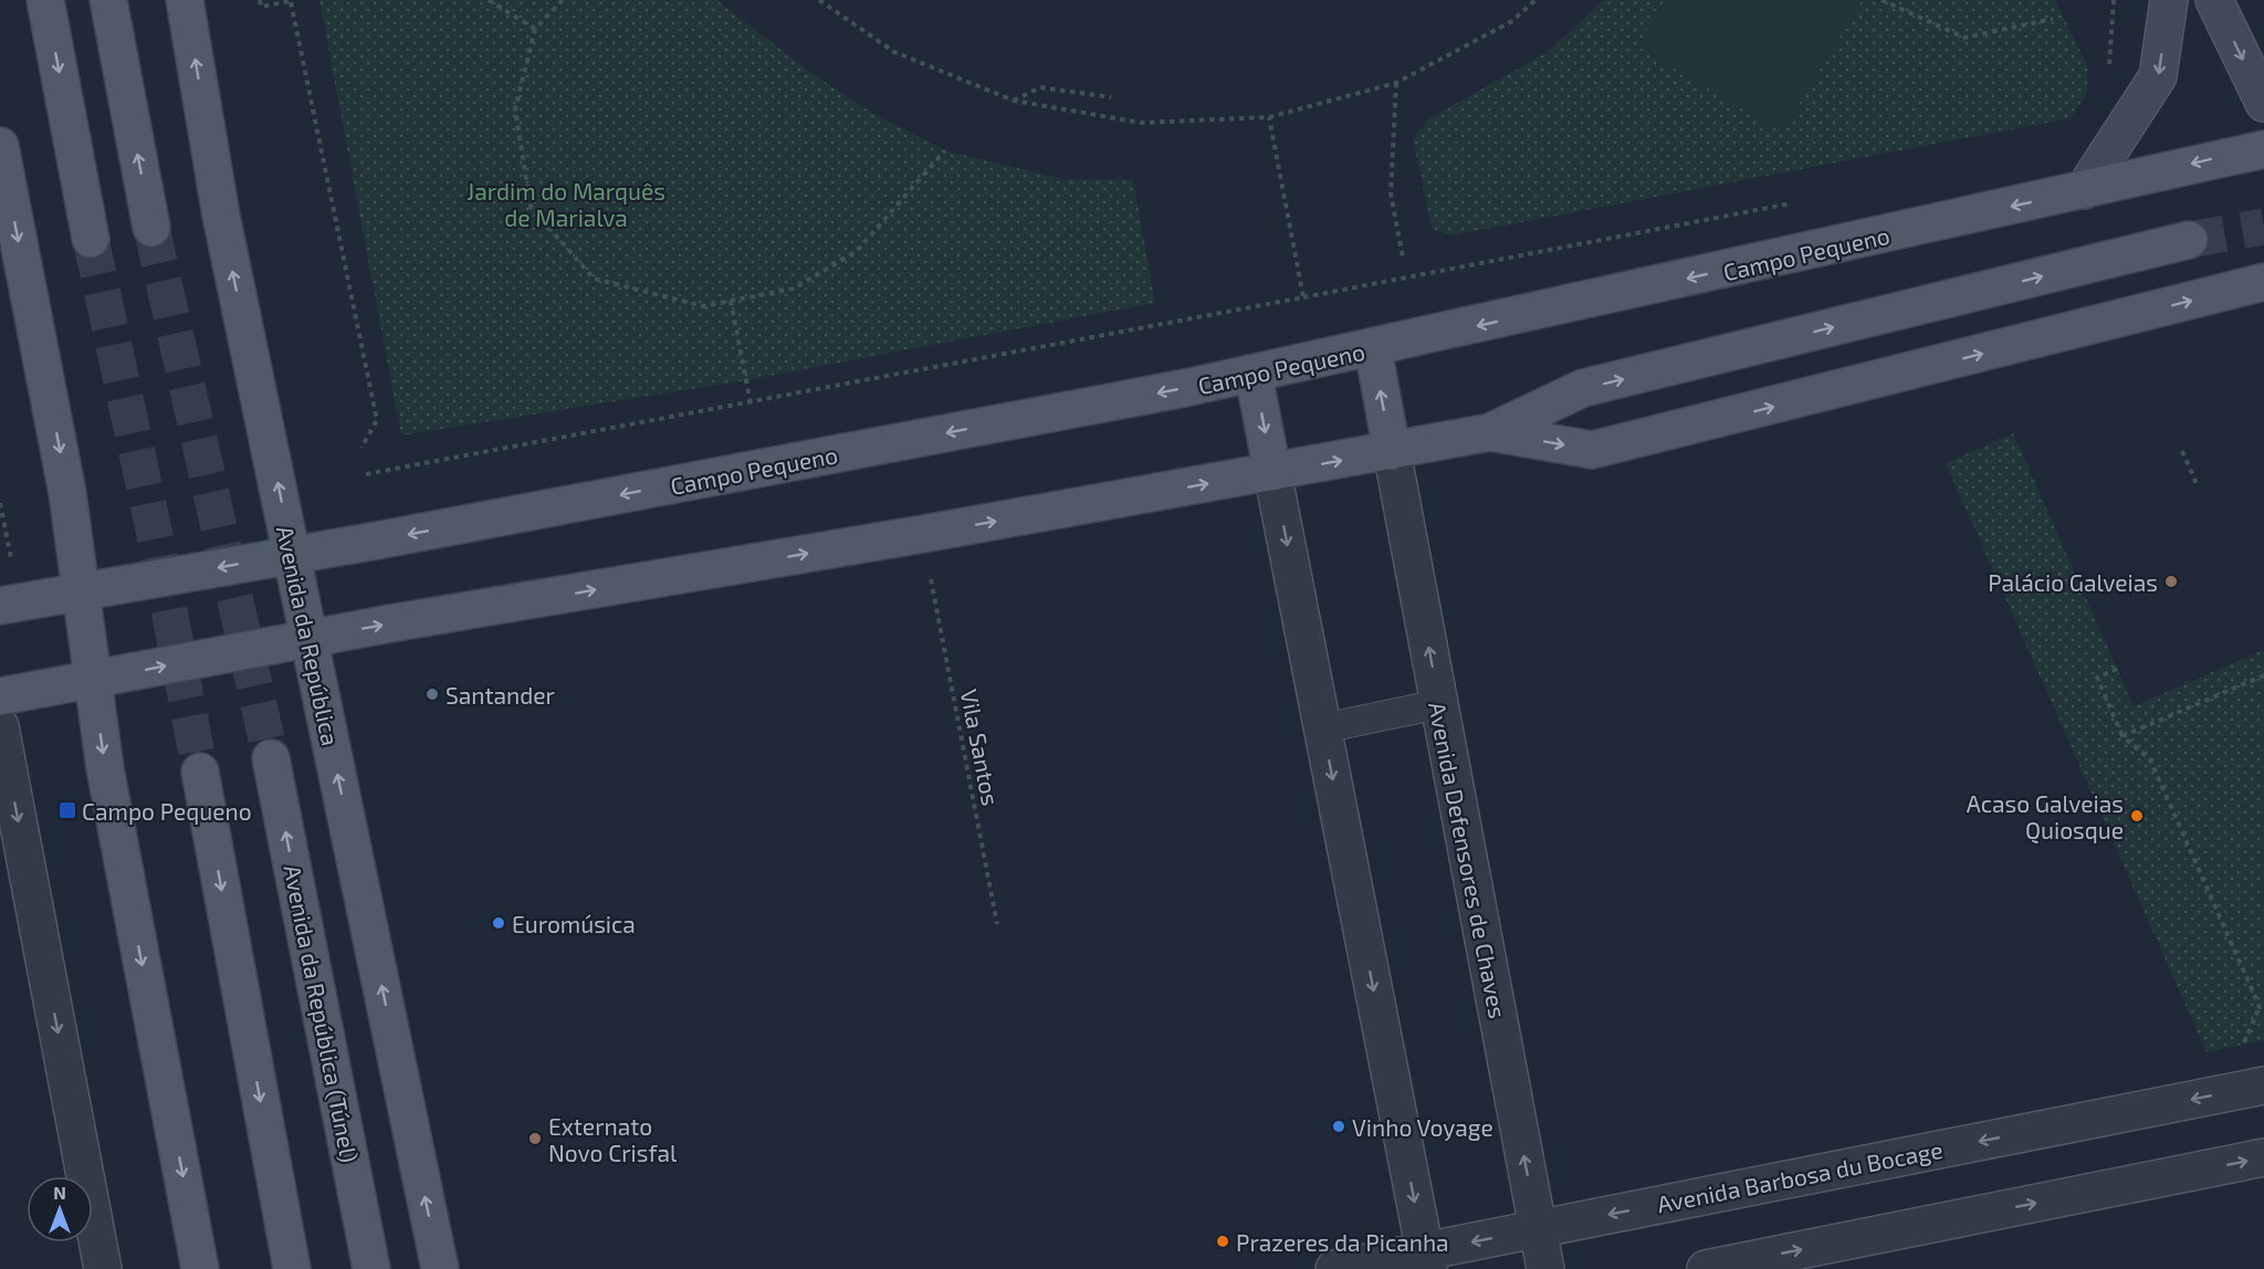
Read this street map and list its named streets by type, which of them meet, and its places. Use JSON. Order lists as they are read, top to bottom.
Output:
{
  "streets": {
    "main road": ["Campo Pequeno", "Avenida da República", "Avenida da República (Túnel)"],
    "street": ["Avenida Defensores de Chaves", "Avenida Barbosa du Bocage"],
    "path": ["Vila Santos"]
  },
  "crossings": [
    ["Campo Pequeno", "Avenida da República"],
    ["Avenida Defensores de Chaves", "Avenida Barbosa du Bocage"]
  ],
  "parks": ["Jardim do Marquês de Marialva"],
  "places": {
    "other": [
      "Palácio Galveias",
      "Santander",
      "Acaso Galveias Quiosque",
      "Euromúsica",
      "Vinho Voyage",
      "Externato Novo Crisfal",
      "Prazeres da Picanha"
    ],
    "transit": ["Campo Pequeno"]
  },
  "north": "top"
}
